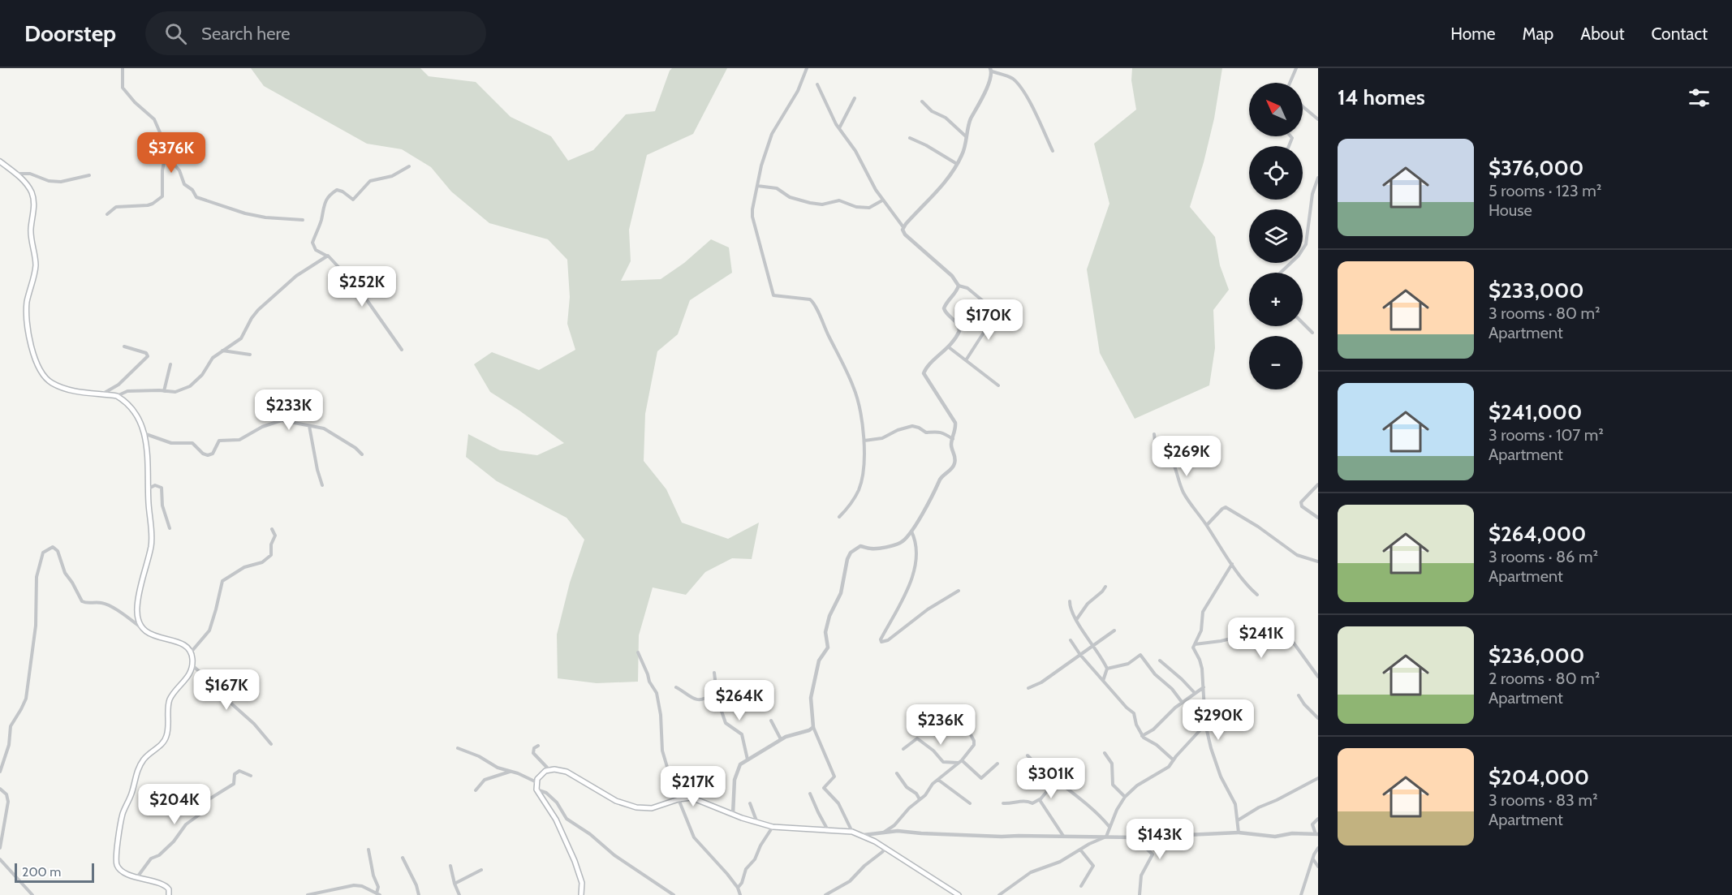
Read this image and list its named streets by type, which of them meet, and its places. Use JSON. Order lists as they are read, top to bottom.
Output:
{
  "scale_bar": "200 m",
  "north": "top left",
  "page": {
    "header": "Doorstep",
    "search": "Search here",
    "nav": [
      "Home",
      "Map",
      "About",
      "Contact"
    ],
    "heading": "14 homes",
    "map_buttons": ["+", "−"],
    "list": [
      {
        "name": "$376,000",
        "note": "5 rooms · 123 m² · House"
      },
      {
        "name": "$233,000",
        "note": "3 rooms · 80 m² · Apartment"
      },
      {
        "name": "$241,000",
        "note": "3 rooms · 107 m² · Apartment"
      },
      {
        "name": "$264,000",
        "note": "3 rooms · 86 m² · Apartment"
      },
      {
        "name": "$236,000",
        "note": "2 rooms · 80 m² · Apartment"
      },
      {
        "name": "$204,000",
        "note": "3 rooms · 83 m² · Apartment"
      }
    ],
    "price": [
      "$376K",
      "$252K",
      "$170K",
      "$233K",
      "$269K",
      "$241K",
      "$167K",
      "$264K",
      "$290K",
      "$236K",
      "$301K",
      "$217K",
      "$204K",
      "$143K"
    ],
    "scale": "200 m"
  }
}
